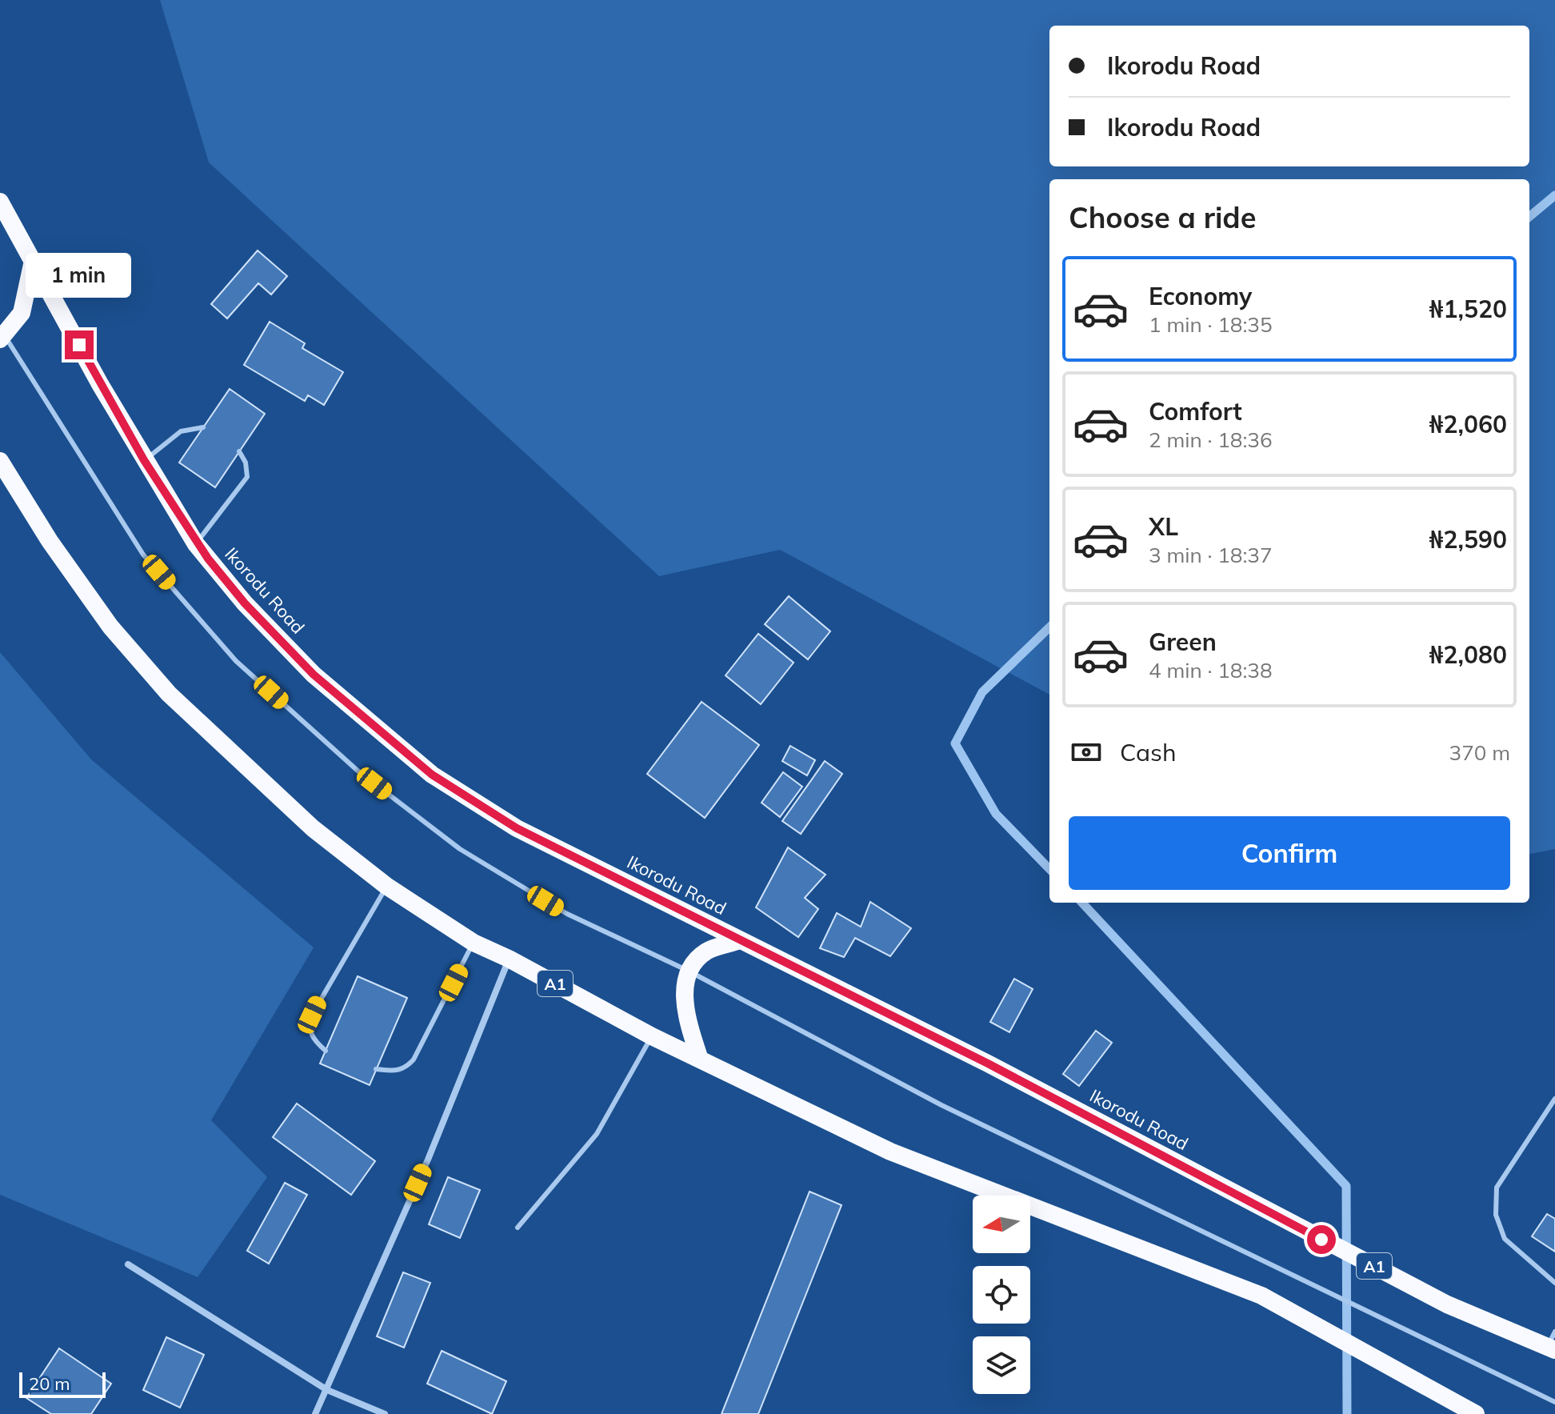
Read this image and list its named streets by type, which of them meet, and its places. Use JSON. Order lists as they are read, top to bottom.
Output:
{
  "streets": {
    "highway": ["Ikorodu Road", "A1"]
  },
  "scale_bar": "20 m",
  "north": "left",
  "page": {
    "banner": ["Ikorodu Road", "Ikorodu Road"],
    "heading": "Choose a ride",
    "bubble": "1 min",
    "list": [
      {
        "name": "Economy",
        "note": "1 min · 18:35",
        "value": "₦1,520"
      },
      {
        "name": "Comfort",
        "note": "2 min · 18:36",
        "value": "₦2,060"
      },
      {
        "name": "XL",
        "note": "3 min · 18:37",
        "value": "₦2,590"
      },
      {
        "name": "Green",
        "note": "4 min · 18:38",
        "value": "₦2,080"
      }
    ],
    "pay": ["Cash", "370 m"],
    "buttons": "Confirm",
    "scale": "20 m"
  }
}
